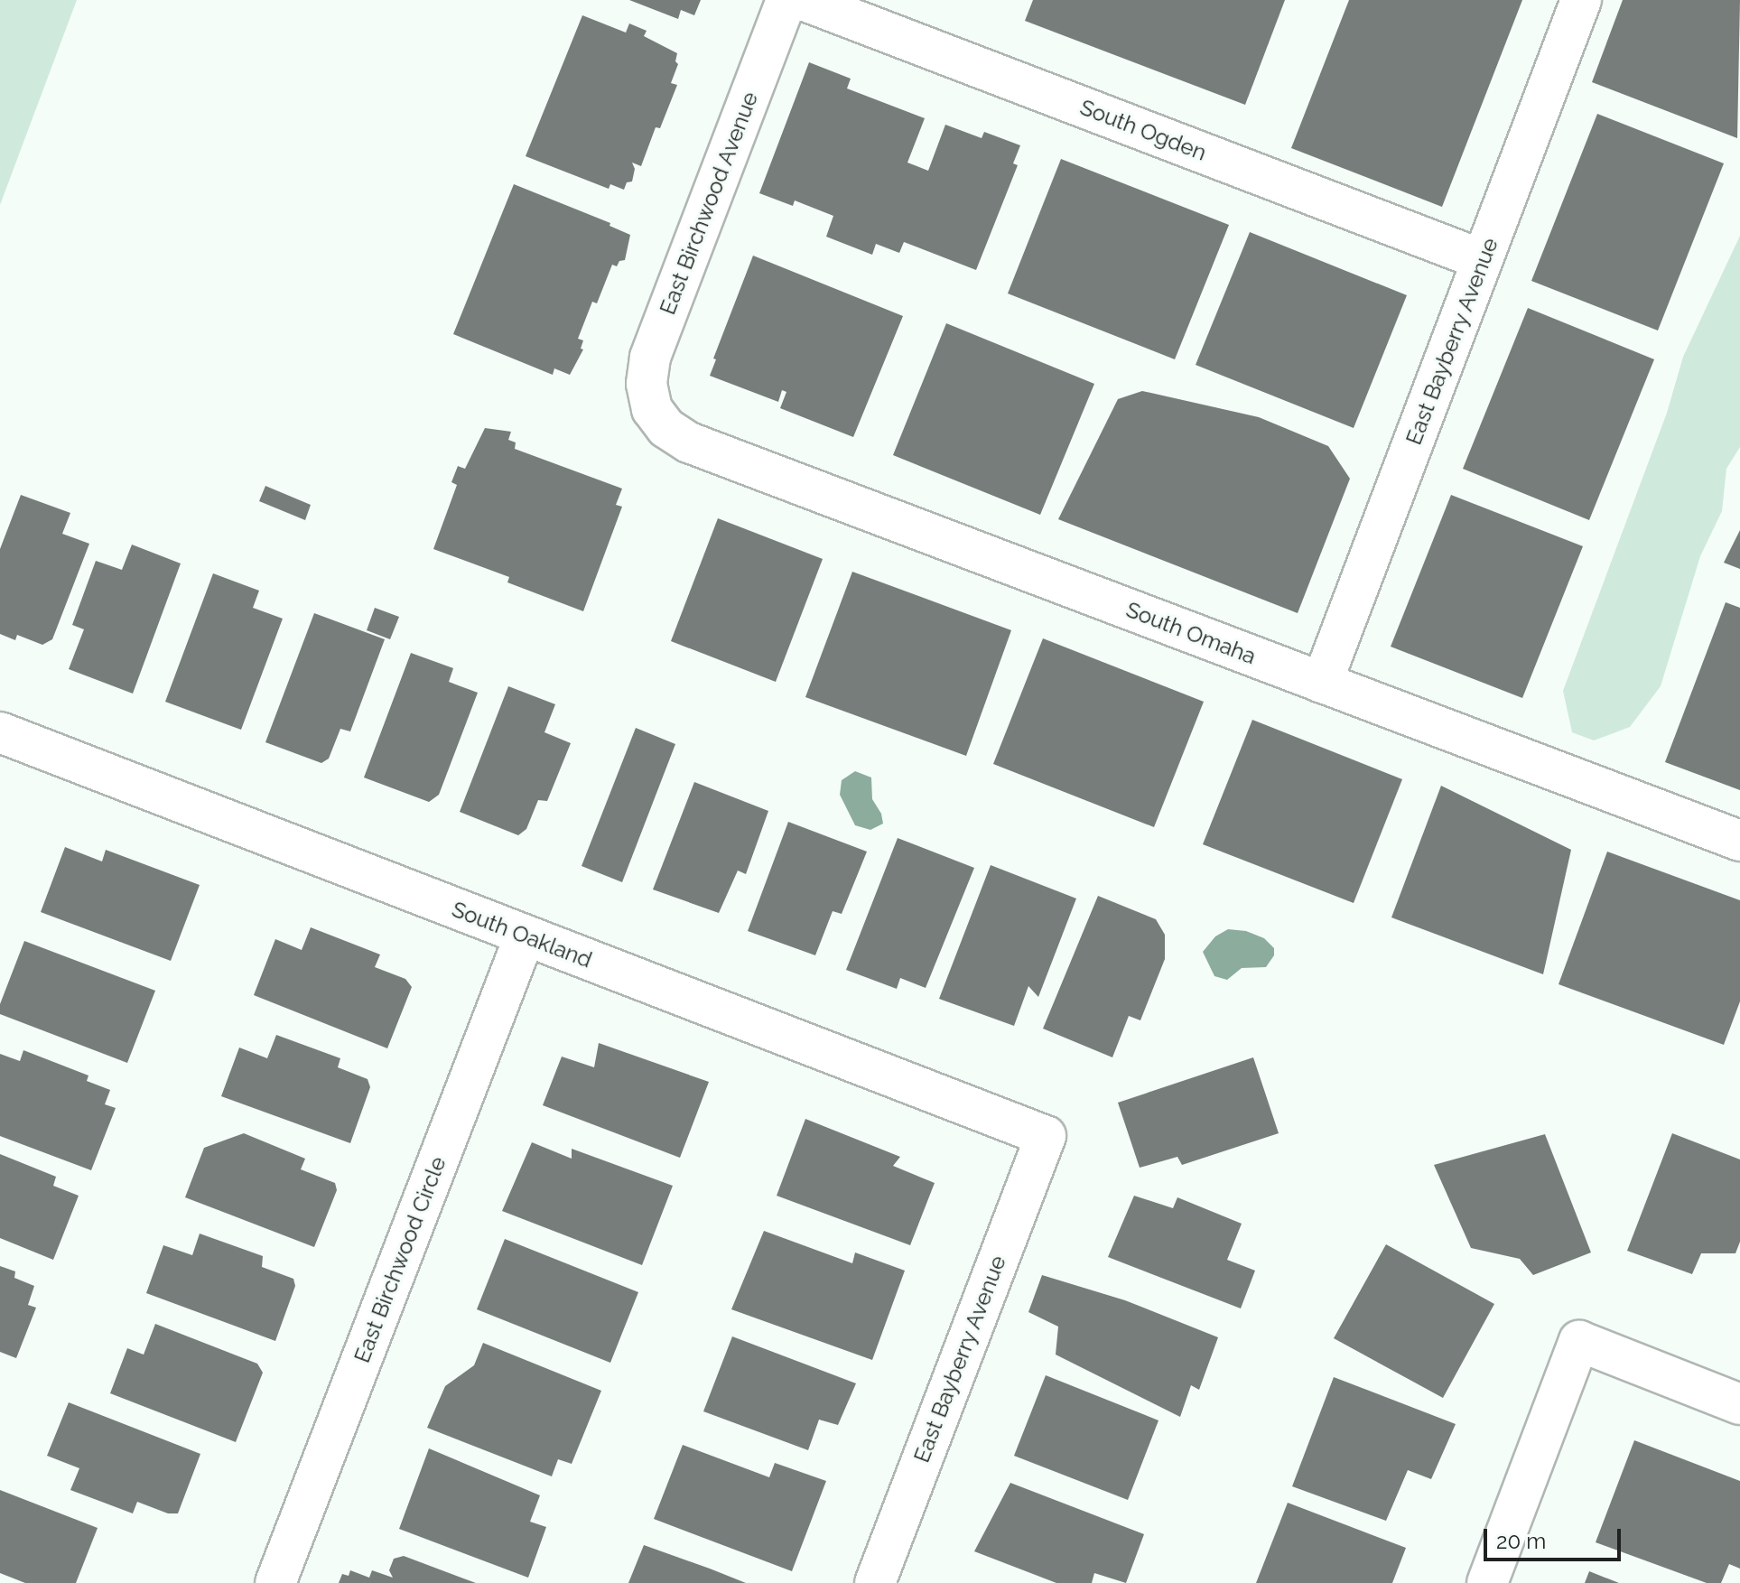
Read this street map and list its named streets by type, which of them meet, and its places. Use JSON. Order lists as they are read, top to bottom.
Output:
{
  "streets": {
    "street": [
      "South Ogden",
      "East Birchwood Avenue",
      "East Bayberry Avenue",
      "South Omaha",
      "South Oakland",
      "East Birchwood Circle"
    ]
  },
  "crossings": [
    ["South Ogden", "East Bayberry Avenue"],
    ["East Birchwood Avenue", "South Omaha"],
    ["East Bayberry Avenue", "South Omaha"],
    ["East Bayberry Avenue", "South Oakland"],
    ["South Oakland", "East Birchwood Circle"]
  ],
  "scale_bar": "20 m"
}
